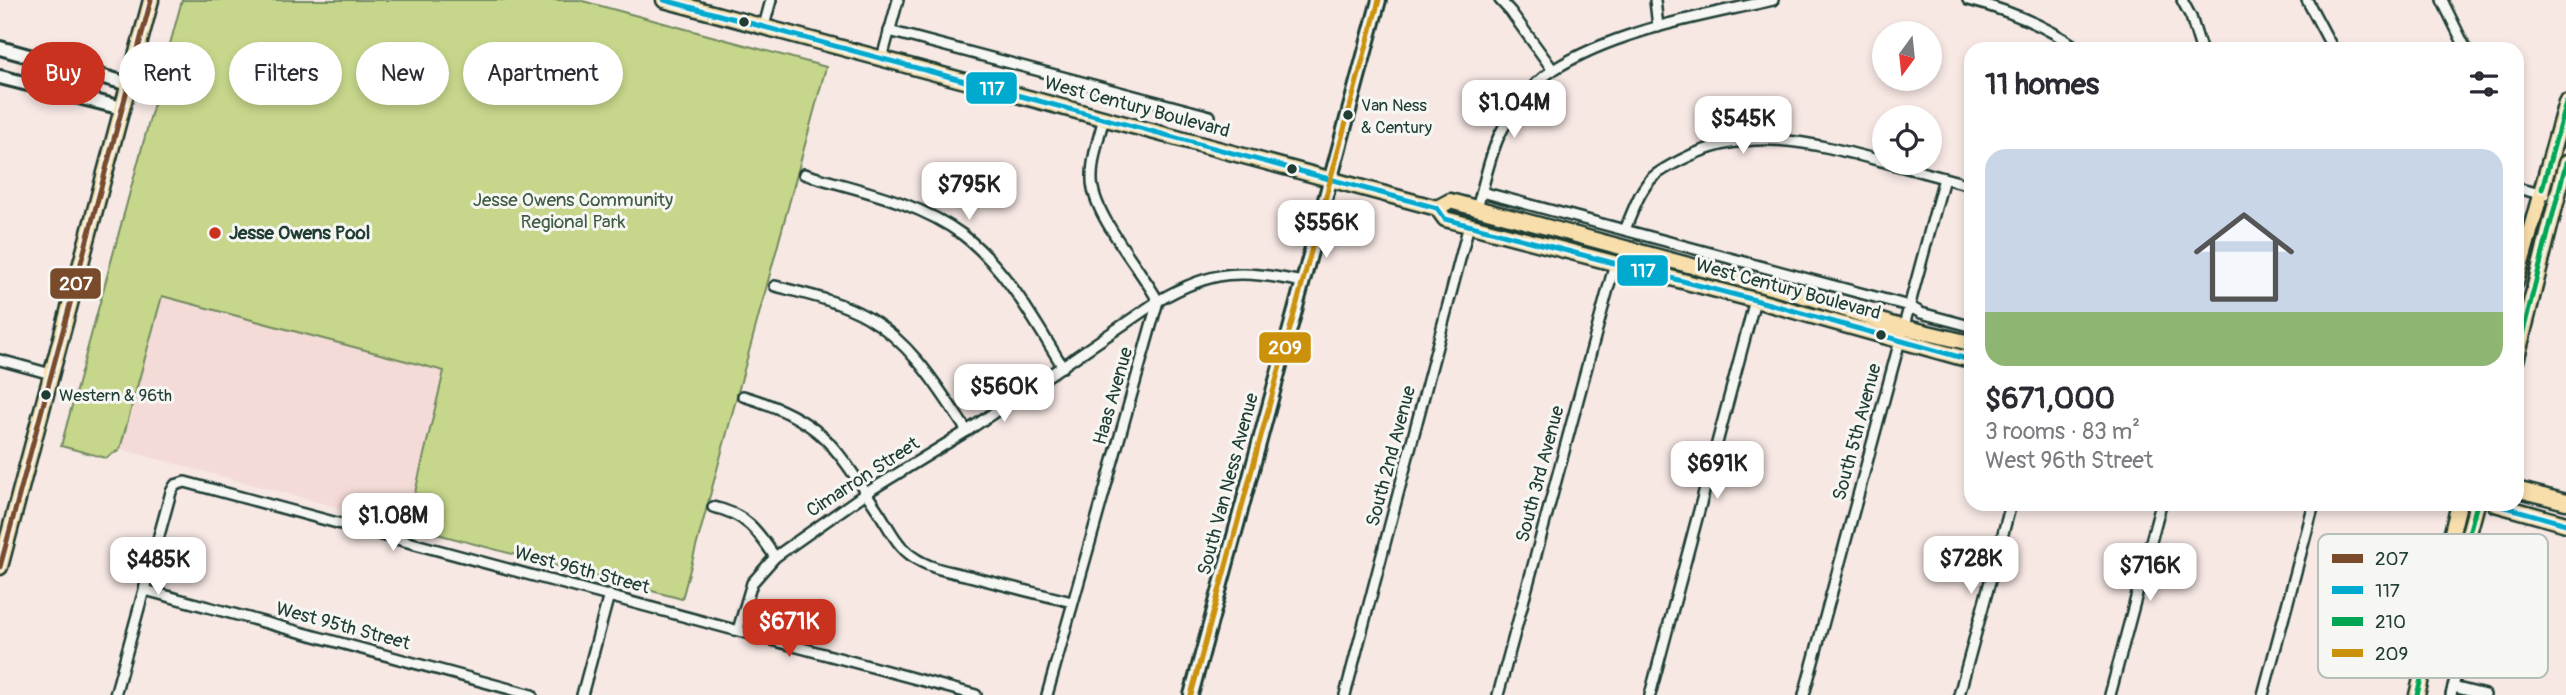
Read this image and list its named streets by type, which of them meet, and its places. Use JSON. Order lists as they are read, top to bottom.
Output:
{
  "streets": {
    "main road": ["West Century Boulevard"],
    "street": [
      "Haas Avenue",
      "South 5th Avenue",
      "South 2nd Avenue",
      "South 3rd Avenue",
      "Cimarron Street",
      "South Van Ness Avenue",
      "West 96th Street",
      "West 95th Street"
    ]
  },
  "crossings": [
    ["West Century Boulevard", "South 5th Avenue"],
    ["West Century Boulevard", "South 2nd Avenue"],
    ["West Century Boulevard", "South 3rd Avenue"],
    ["West Century Boulevard", "South Van Ness Avenue"],
    ["Haas Avenue", "Cimarron Street"],
    ["Cimarron Street", "South Van Ness Avenue"],
    ["Cimarron Street", "West 96th Street"],
    ["West 96th Street", "West 95th Street"]
  ],
  "parks": ["Jesse Owens Community Regional Park"],
  "places": ["Van Ness & Century", "Jesse Owens Pool", "Western & 96th"],
  "lines": [
    "transit line 207",
    "transit line 117",
    "transit line 209",
    "transit line 210"
  ],
  "legend": [
    "207",
    "117",
    "210",
    "209"
  ],
  "north": "bottom",
  "page": {
    "chip": [
      "Buy",
      "Rent",
      "Filters",
      "New",
      "Apartment"
    ],
    "heading": "11 homes",
    "price": [
      "$1.04M",
      "$545K",
      "$795K",
      "$556K",
      "$560K",
      "$691K",
      "$1.08M",
      "$728K",
      "$485K",
      "$716K",
      "$671K"
    ],
    "list": [
      {
        "name": "$671,000",
        "note": "3 rooms · 83 m² · West 96th Street"
      }
    ]
  }
}
